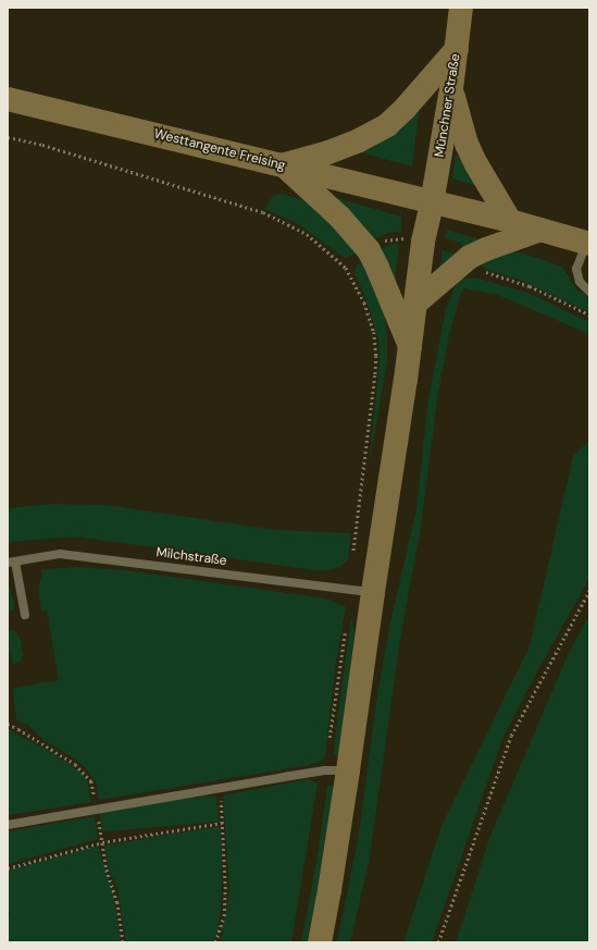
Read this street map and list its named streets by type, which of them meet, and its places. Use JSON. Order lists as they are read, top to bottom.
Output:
{
  "streets": {
    "main road": ["Münchner Straße", "Westtangente Freising"],
    "lane": ["Milchstraße"]
  },
  "crossings": [
    ["Münchner Straße", "Westtangente Freising"],
    ["Münchner Straße", "Milchstraße"]
  ]
}
